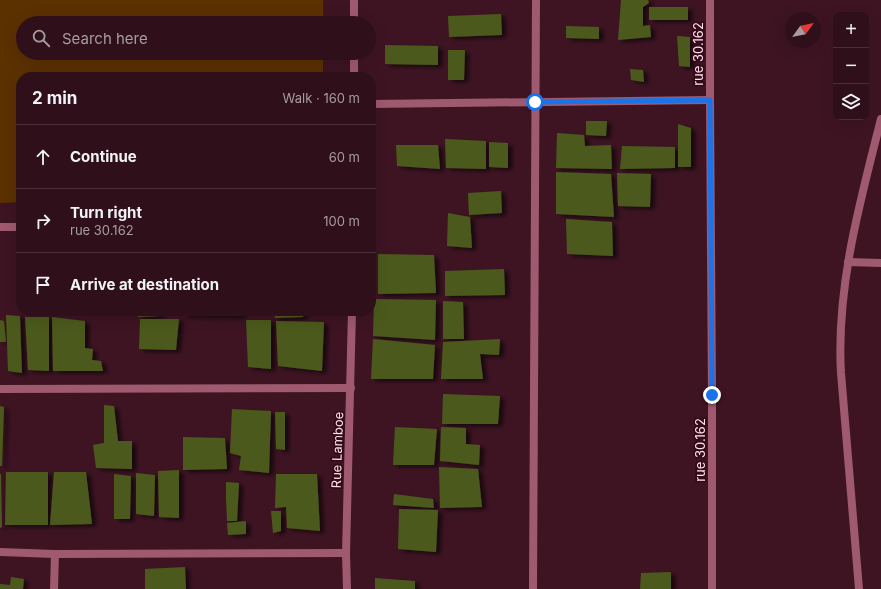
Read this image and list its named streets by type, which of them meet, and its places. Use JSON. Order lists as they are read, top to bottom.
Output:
{
  "streets": {
    "street": ["rue 30.162", "Rue Lamboe"]
  },
  "north": "top right",
  "page": {
    "map_buttons": ["+", "−"],
    "search": "Search here",
    "heading": ["2 min", "Walk · 160 m"],
    "list": [
      ["Continue", "60 m"],
      ["Turn right", "rue 30.162", "100 m"],
      "Arrive at destination"
    ]
  }
}
